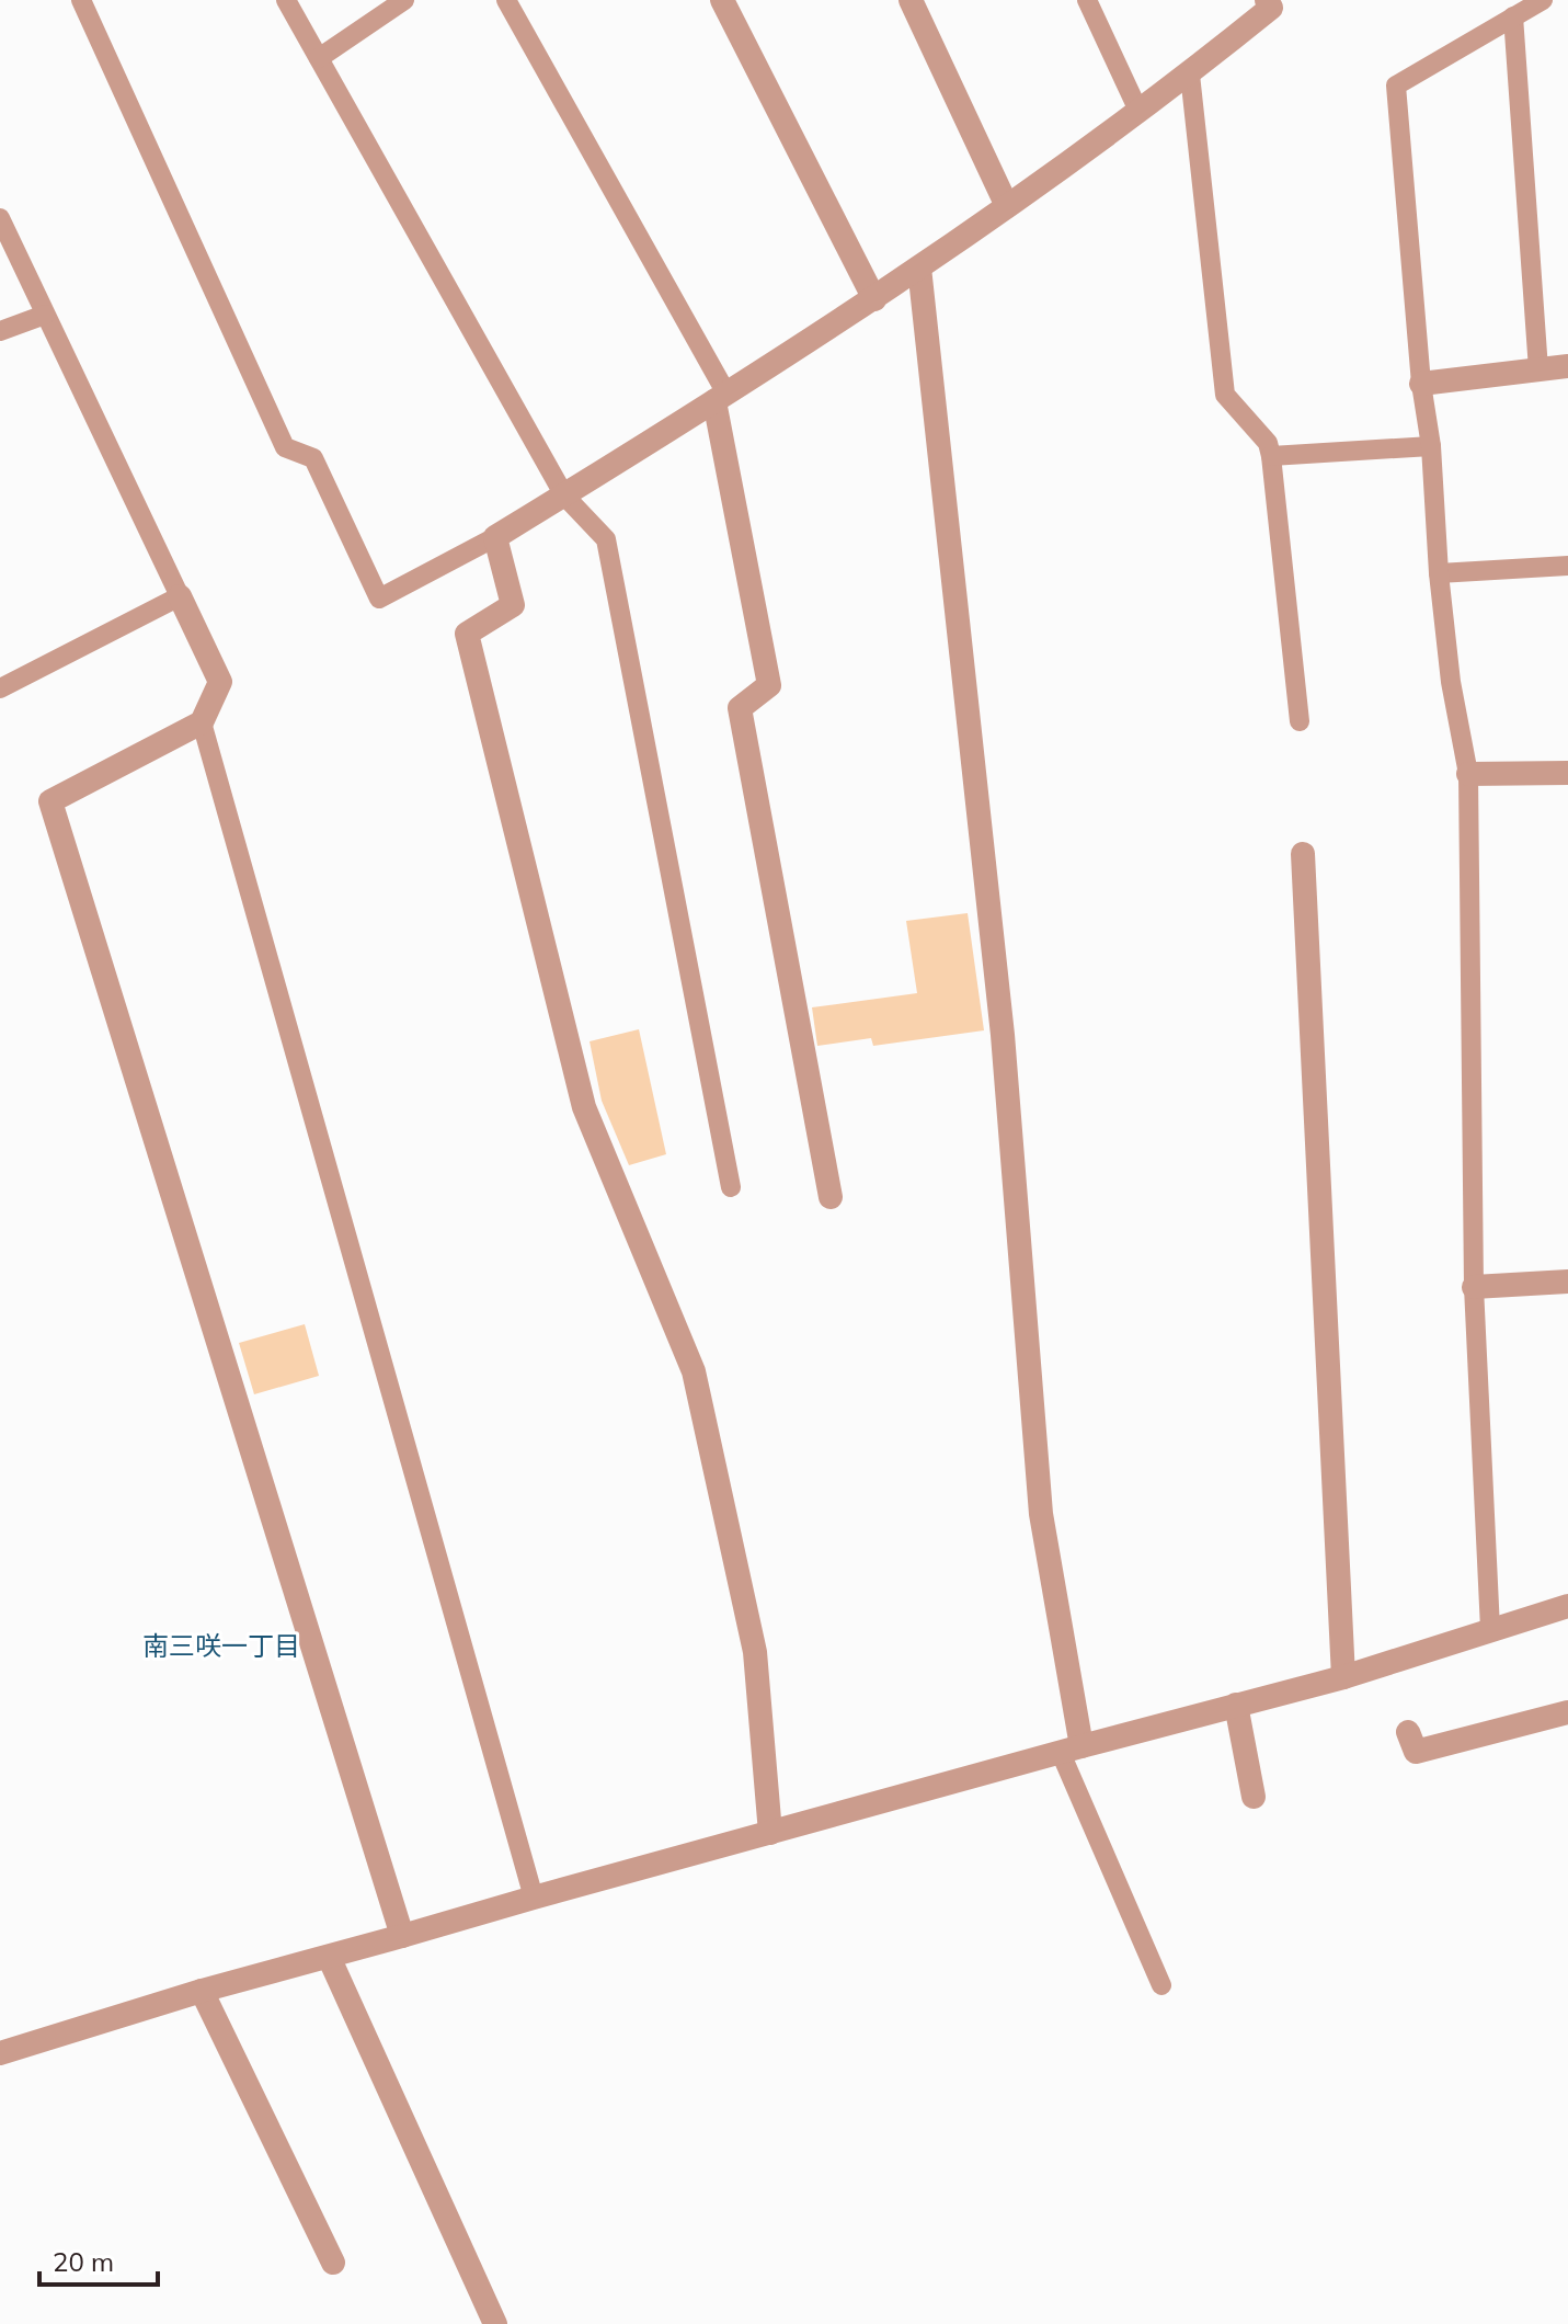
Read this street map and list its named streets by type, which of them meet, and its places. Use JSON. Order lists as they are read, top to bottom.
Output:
{
  "districts": ["南三咲一丁目"],
  "scale_bar": "20 m"
}
